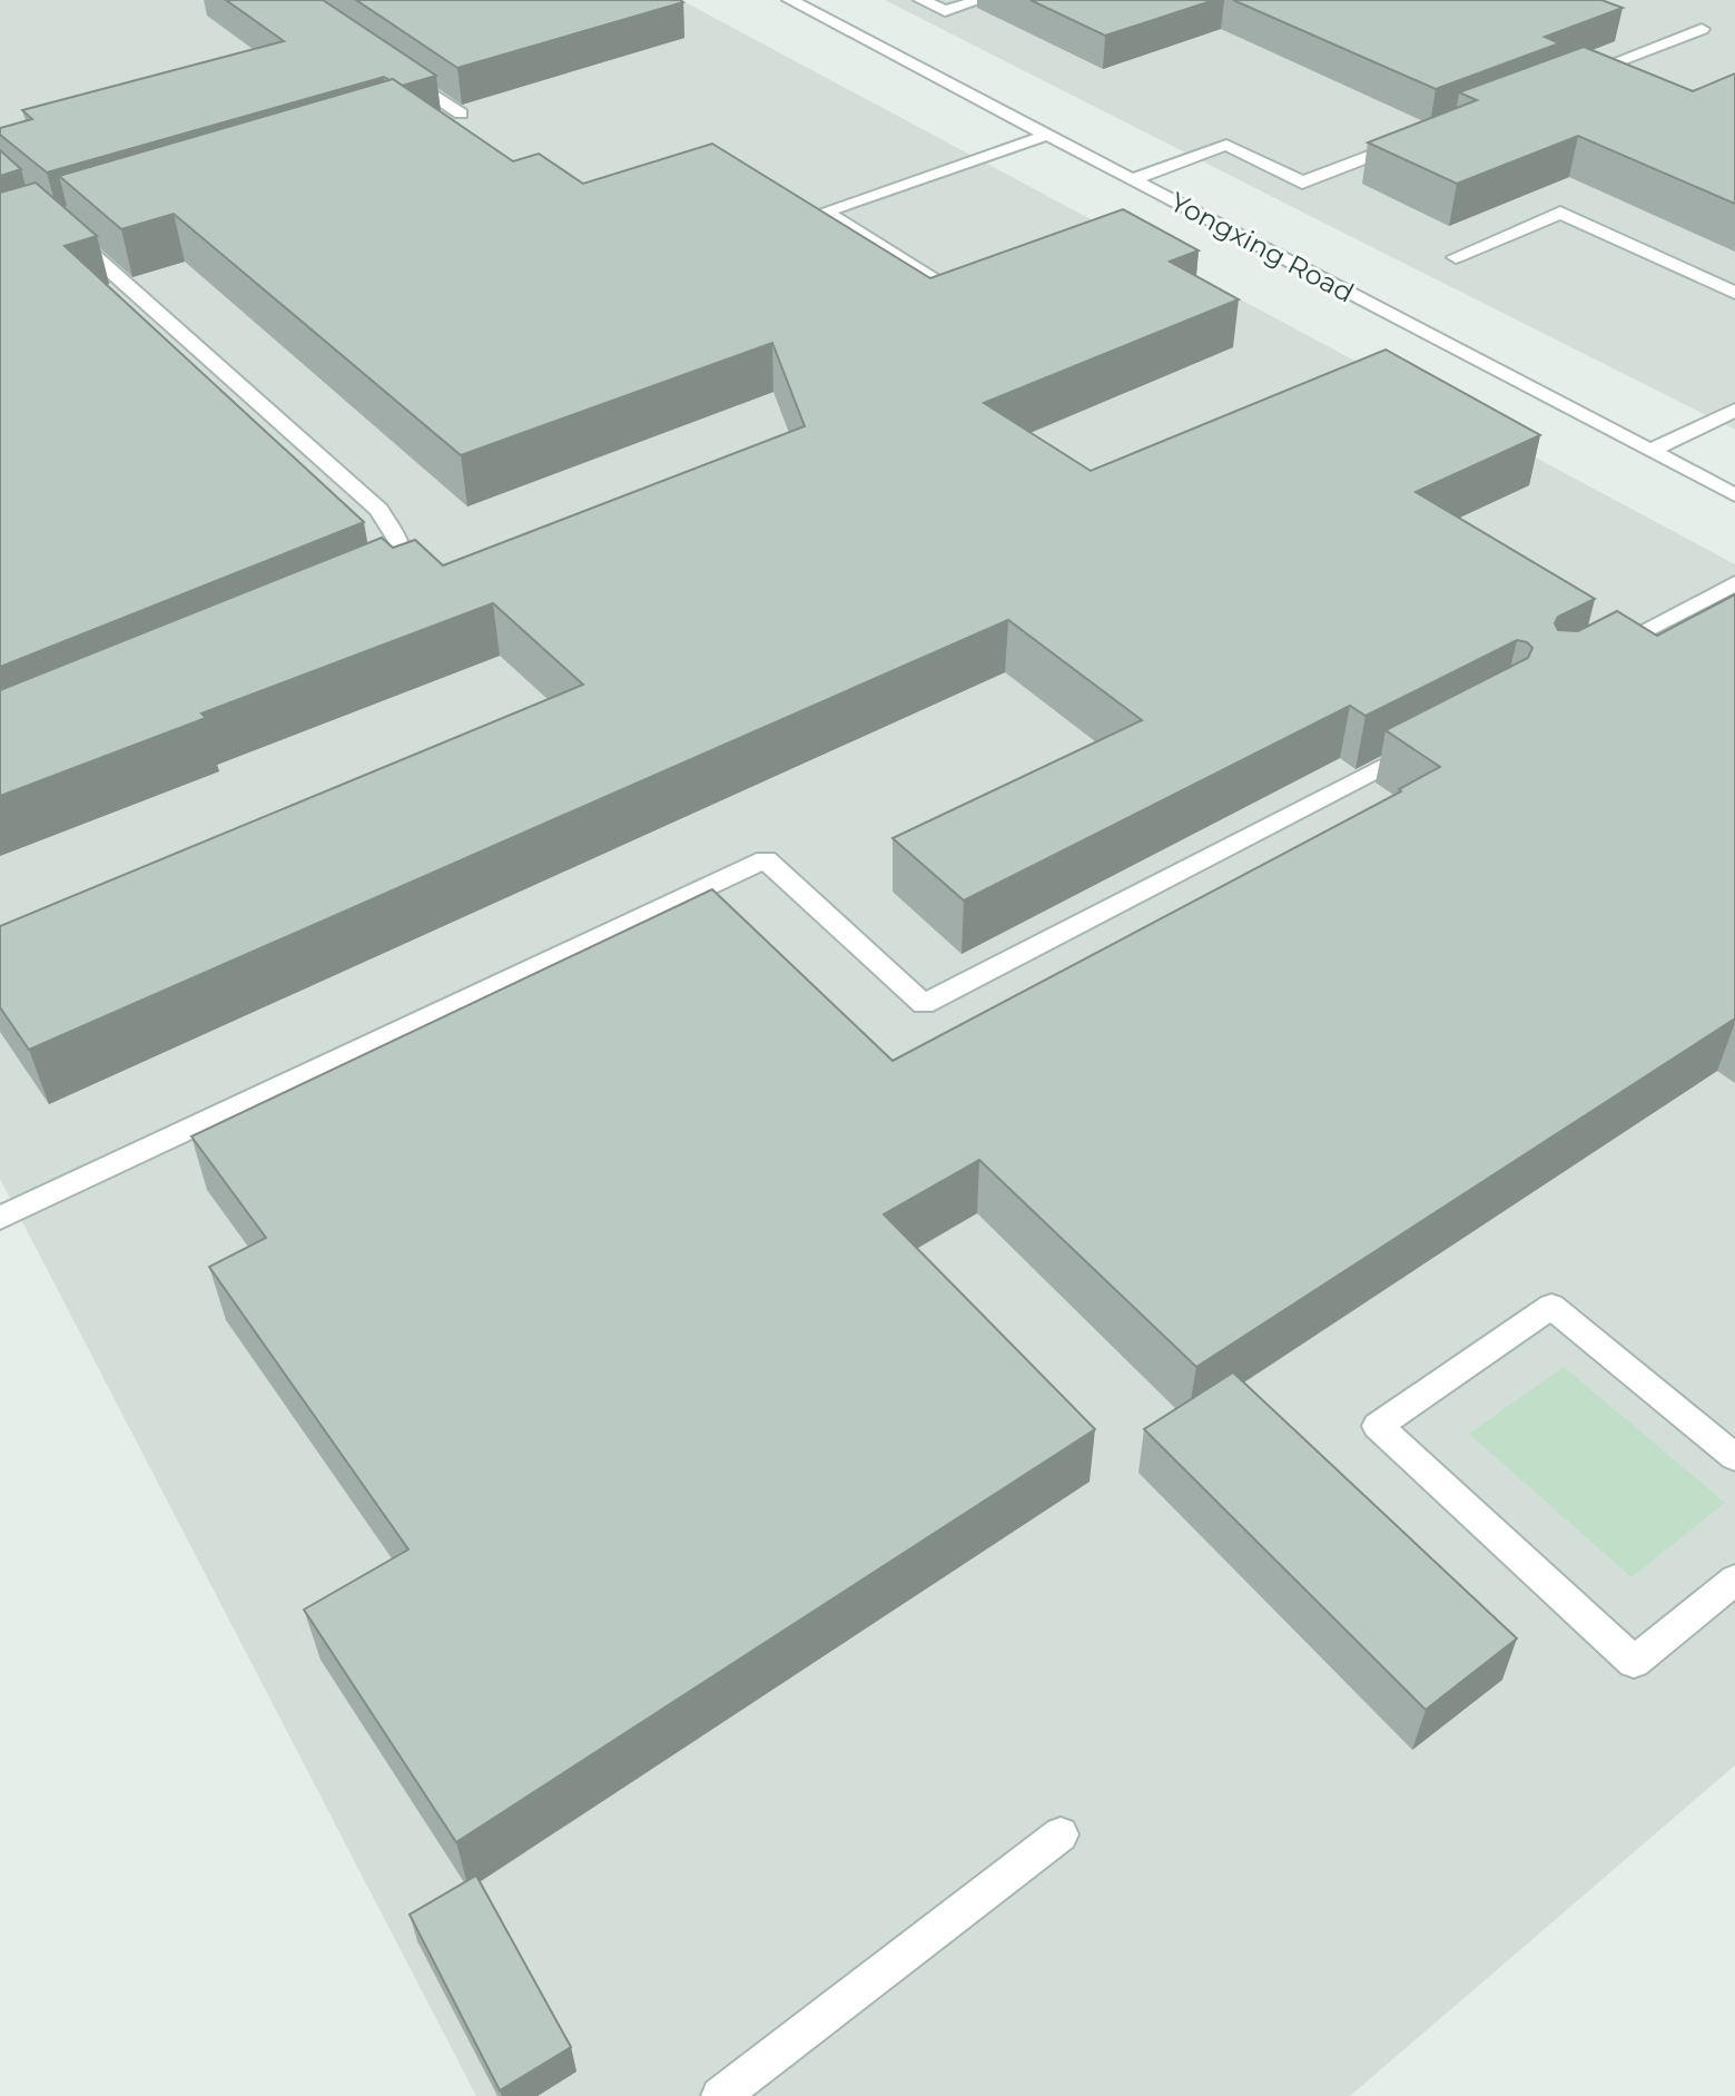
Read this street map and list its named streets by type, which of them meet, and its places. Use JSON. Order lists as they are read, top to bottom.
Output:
{
  "streets": {
    "street": ["Yongxing Road"]
  }
}
